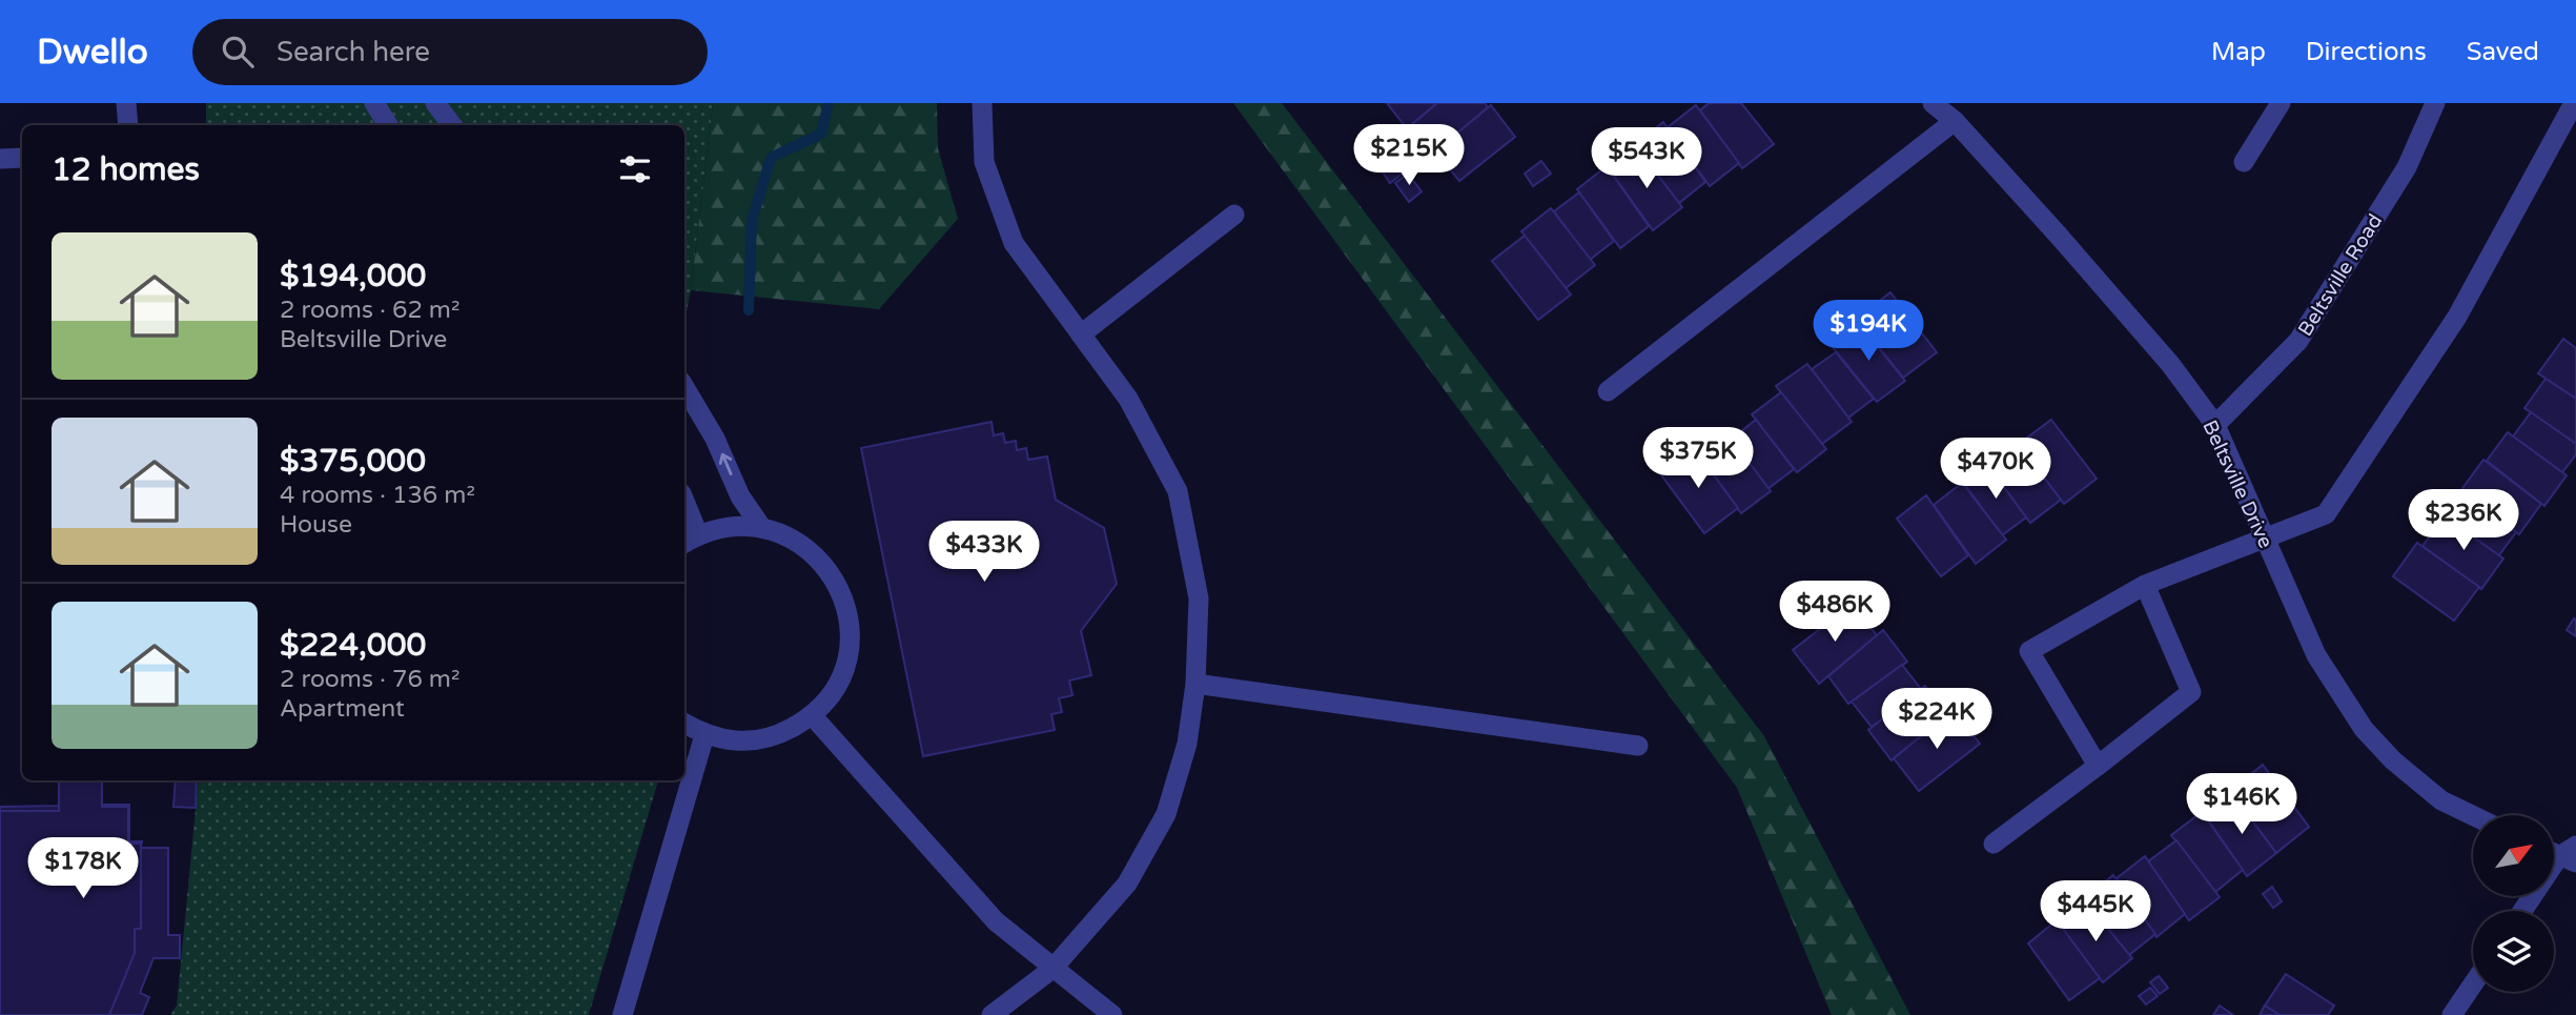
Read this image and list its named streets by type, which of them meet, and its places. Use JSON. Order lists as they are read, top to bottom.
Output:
{
  "streets": {
    "street": ["Beltsville Road", "Beltsville Drive"]
  },
  "crossings": [
    ["Beltsville Road", "Beltsville Drive"]
  ],
  "north": "top right",
  "page": {
    "header": "Dwello",
    "search": "Search here",
    "nav": ["Map", "Directions", "Saved"],
    "price": [
      "$215K",
      "$543K",
      "$194K",
      "$375K",
      "$470K",
      "$236K",
      "$433K",
      "$486K",
      "$224K",
      "$146K",
      "$178K",
      "$445K"
    ],
    "heading": "12 homes",
    "list": [
      {
        "name": "$194,000",
        "note": "2 rooms · 62 m² · Beltsville Drive"
      },
      {
        "name": "$375,000",
        "note": "4 rooms · 136 m² · House"
      },
      {
        "name": "$224,000",
        "note": "2 rooms · 76 m² · Apartment"
      }
    ]
  }
}
